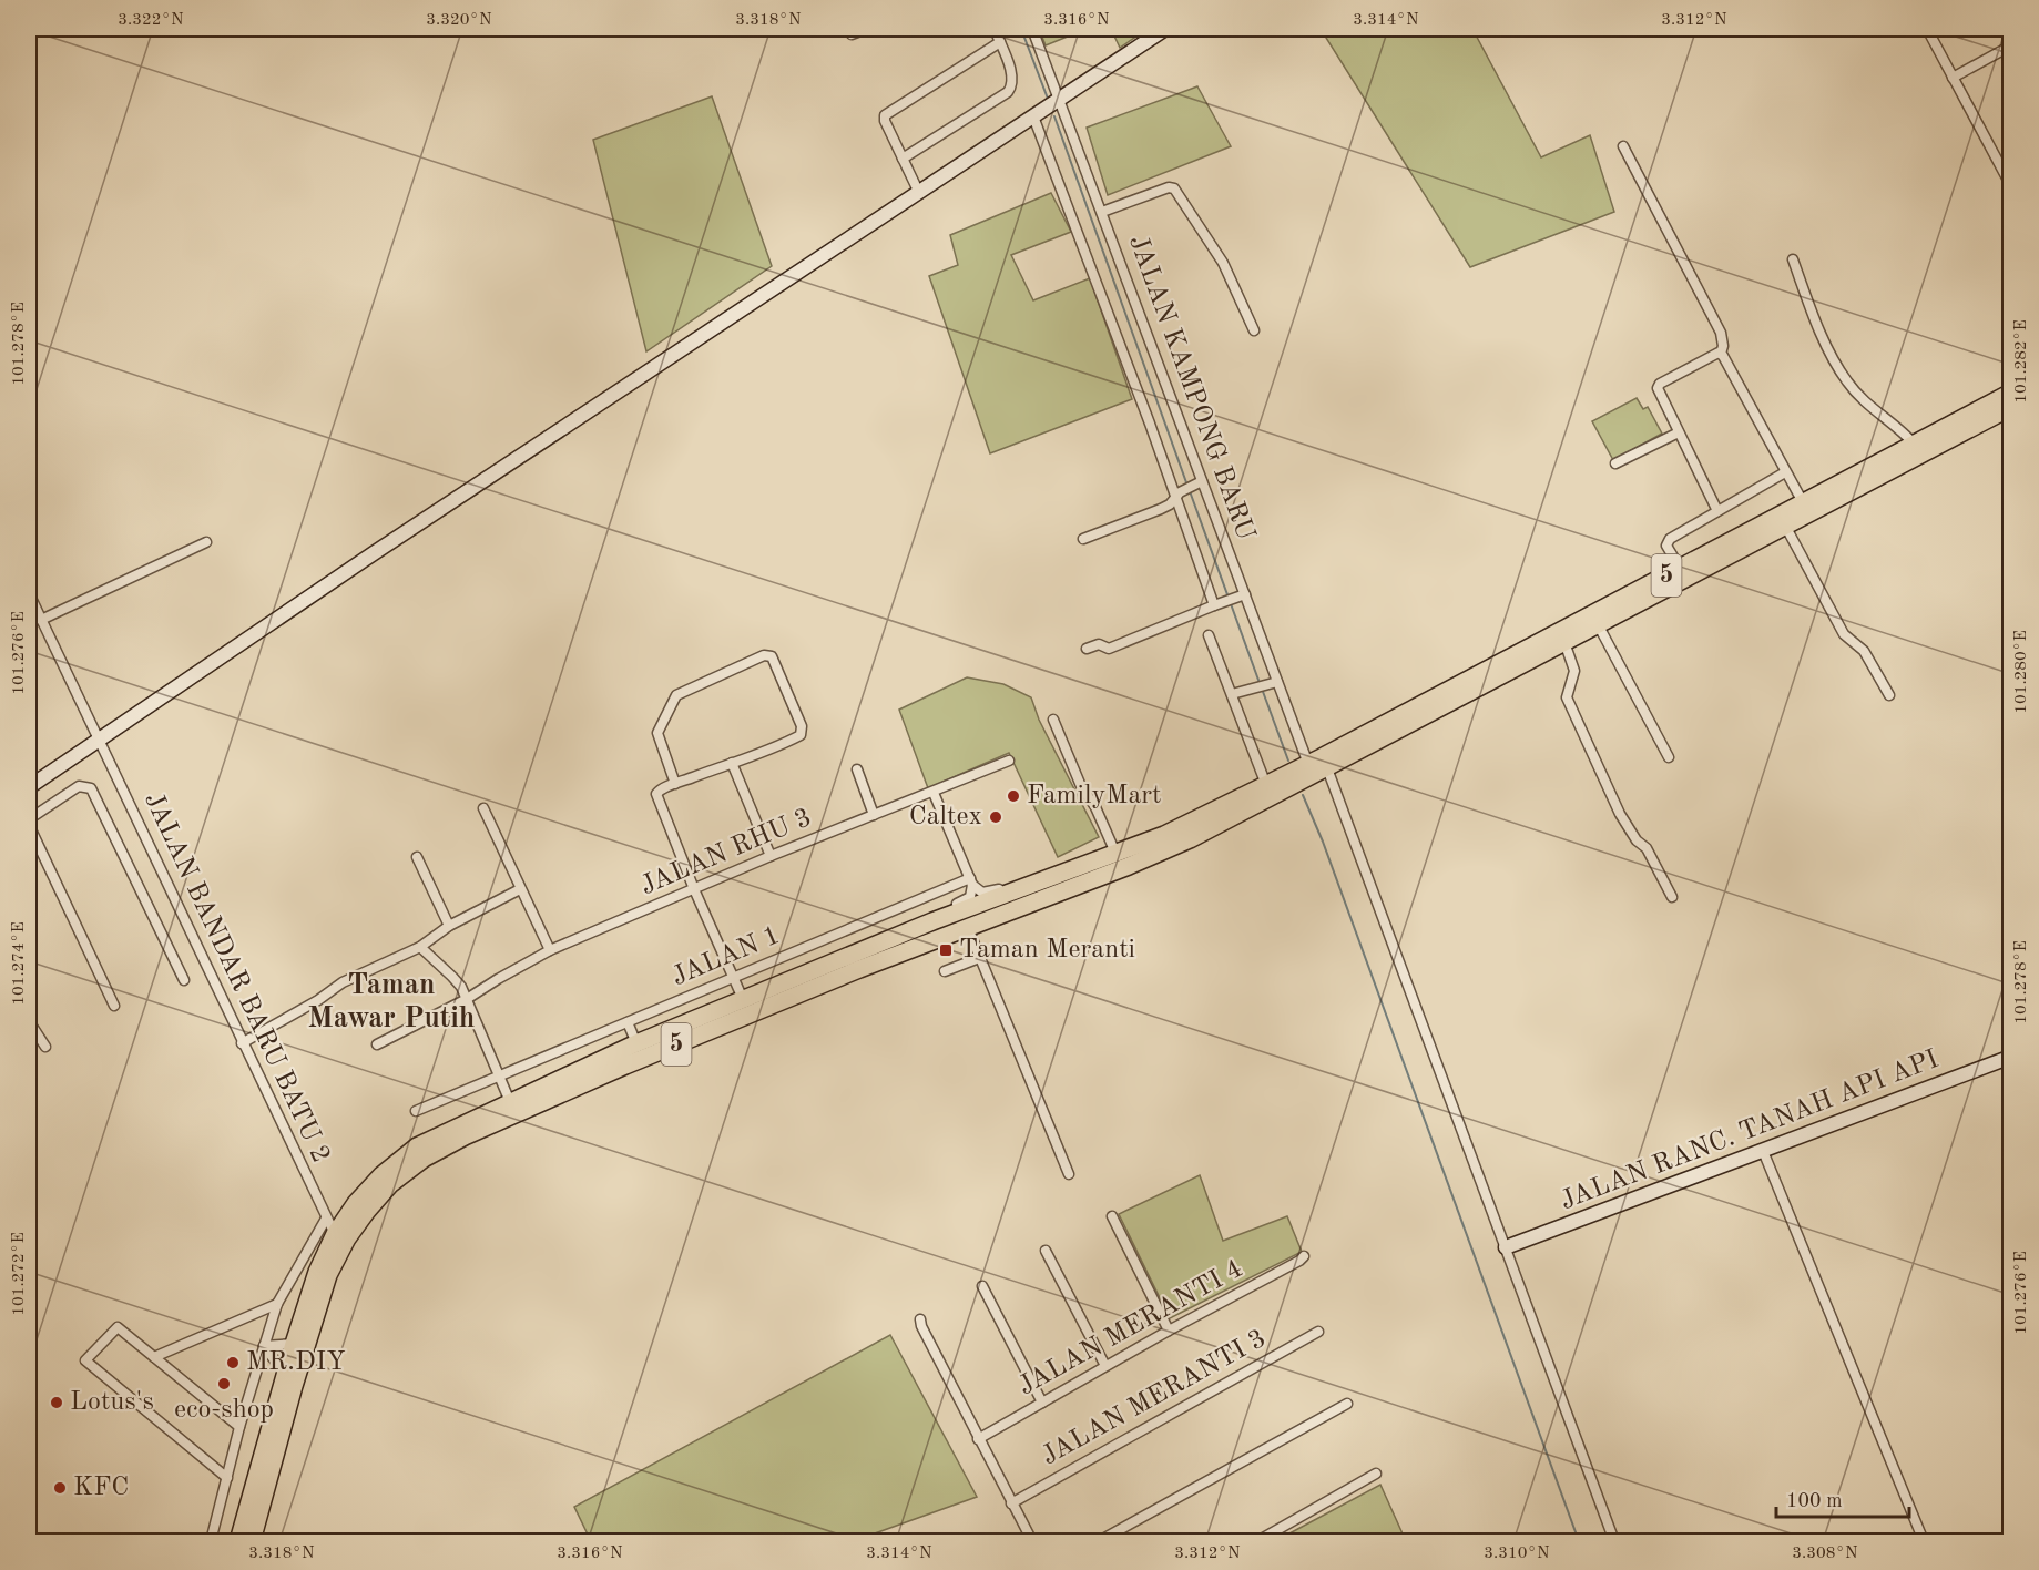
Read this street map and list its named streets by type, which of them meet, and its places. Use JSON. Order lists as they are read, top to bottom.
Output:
{
  "streets": {
    "highway": ["5"],
    "street": [
      "JALAN KAMPONG BARU",
      "JALAN RHU 3",
      "JALAN 1",
      "JALAN BANDAR BARU BATU 2",
      "JALAN RANC. TANAH API API",
      "JALAN MERANTI 4",
      "JALAN MERANTI 3"
    ]
  },
  "crossings": [
    ["JALAN KAMPONG BARU", "5"],
    ["5", "JALAN BANDAR BARU BATU 2"]
  ],
  "districts": ["Taman Mawar Putih"],
  "places": {
    "other": [
      "FamilyMart",
      "Caltex",
      "MR.DIY",
      "eco-shop",
      "Lotus's",
      "KFC"
    ],
    "transit": ["Taman Meranti"]
  },
  "scale_bar": "100 m",
  "coordinates": [
    "3.322°N",
    "3.320°N",
    "3.318°N",
    "3.316°N",
    "3.314°N",
    "3.312°N",
    "101.278°E",
    "101.282°E",
    "101.276°E",
    "101.280°E",
    "101.274°E",
    "101.272°E",
    "3.310°N",
    "3.308°N"
  ]
}
